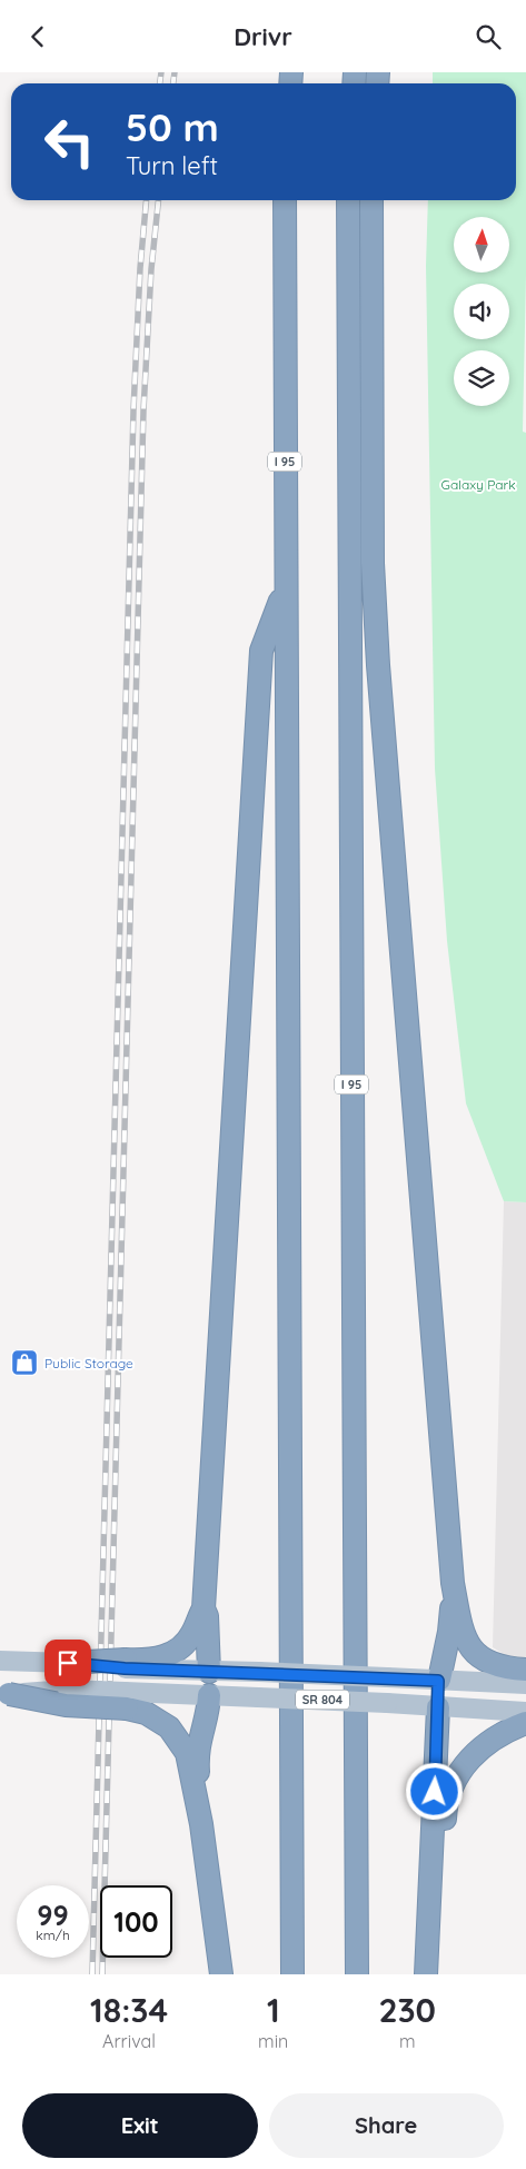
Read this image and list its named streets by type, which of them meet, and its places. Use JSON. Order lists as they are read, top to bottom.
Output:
{
  "streets": {
    "highway": ["I 95"],
    "main road": ["SR 804"]
  },
  "parks": ["Galaxy Park"],
  "places": {
    "shop": ["Public Storage"]
  },
  "north": "top",
  "page": {
    "header": "Drivr",
    "turn": ["50 m", "Turn left"],
    "speed": "99 km/h",
    "limit": "100",
    "eta": [
      "18:34",
      "Arrival",
      "1",
      "min",
      "230",
      "m"
    ],
    "buttons": ["Exit", "Share"]
  }
}
